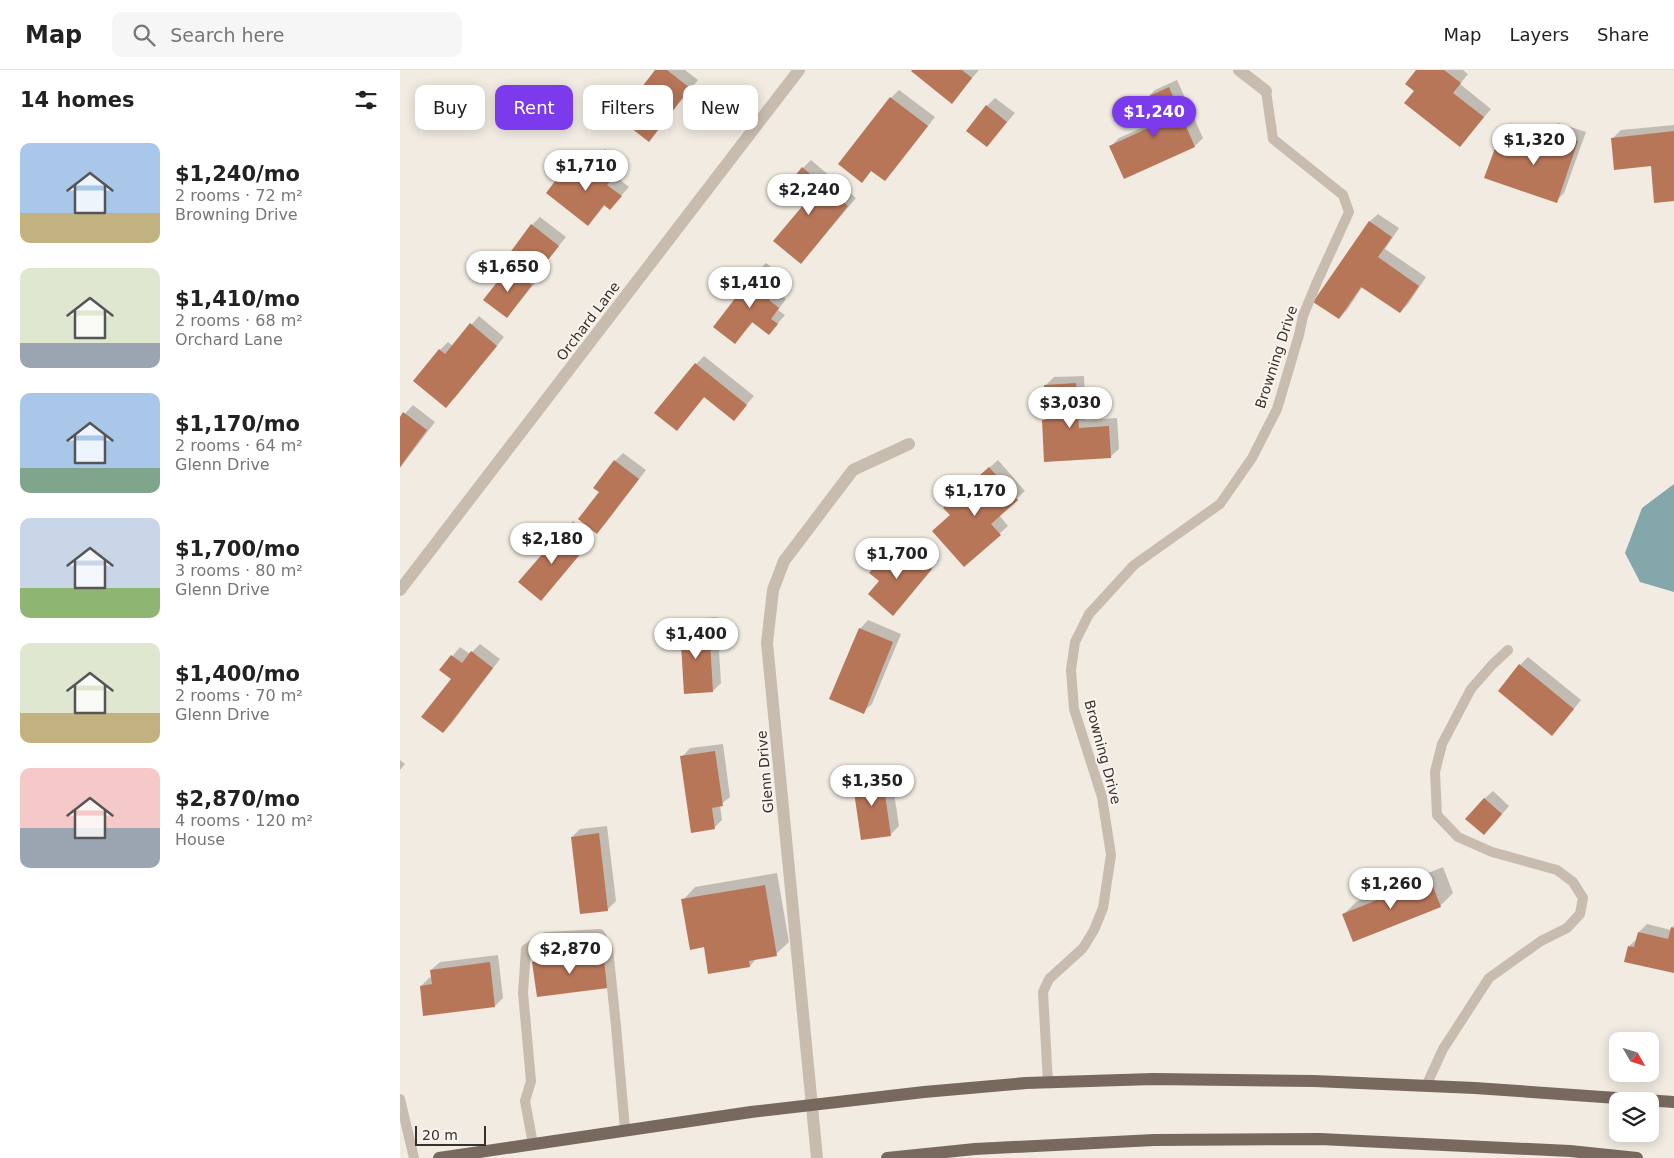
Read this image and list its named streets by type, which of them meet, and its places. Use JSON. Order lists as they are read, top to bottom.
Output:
{
  "streets": {
    "street": ["Orchard Lane", "Browning Drive", "Glenn Drive"]
  },
  "scale_bar": "20 m",
  "north": "bottom right",
  "page": {
    "header": "Map",
    "search": "Search here",
    "nav": ["Map", "Layers", "Share"],
    "heading": "14 homes",
    "chip": [
      "Buy",
      "Rent",
      "Filters",
      "New"
    ],
    "price": [
      "$1,240",
      "$1,320",
      "$1,710",
      "$2,240",
      "$1,650",
      "$1,410",
      "$3,030",
      "$1,170",
      "$2,180",
      "$1,700",
      "$1,400",
      "$1,350",
      "$1,260",
      "$2,870"
    ],
    "list": [
      {
        "name": "$1,240/mo",
        "note": "2 rooms · 72 m² · Browning Drive"
      },
      {
        "name": "$1,410/mo",
        "note": "2 rooms · 68 m² · Orchard Lane"
      },
      {
        "name": "$1,170/mo",
        "note": "2 rooms · 64 m² · Glenn Drive"
      },
      {
        "name": "$1,700/mo",
        "note": "3 rooms · 80 m² · Glenn Drive"
      },
      {
        "name": "$1,400/mo",
        "note": "2 rooms · 70 m² · Glenn Drive"
      },
      {
        "name": "$2,870/mo",
        "note": "4 rooms · 120 m² · House"
      }
    ],
    "scale": "20 m"
  }
}
